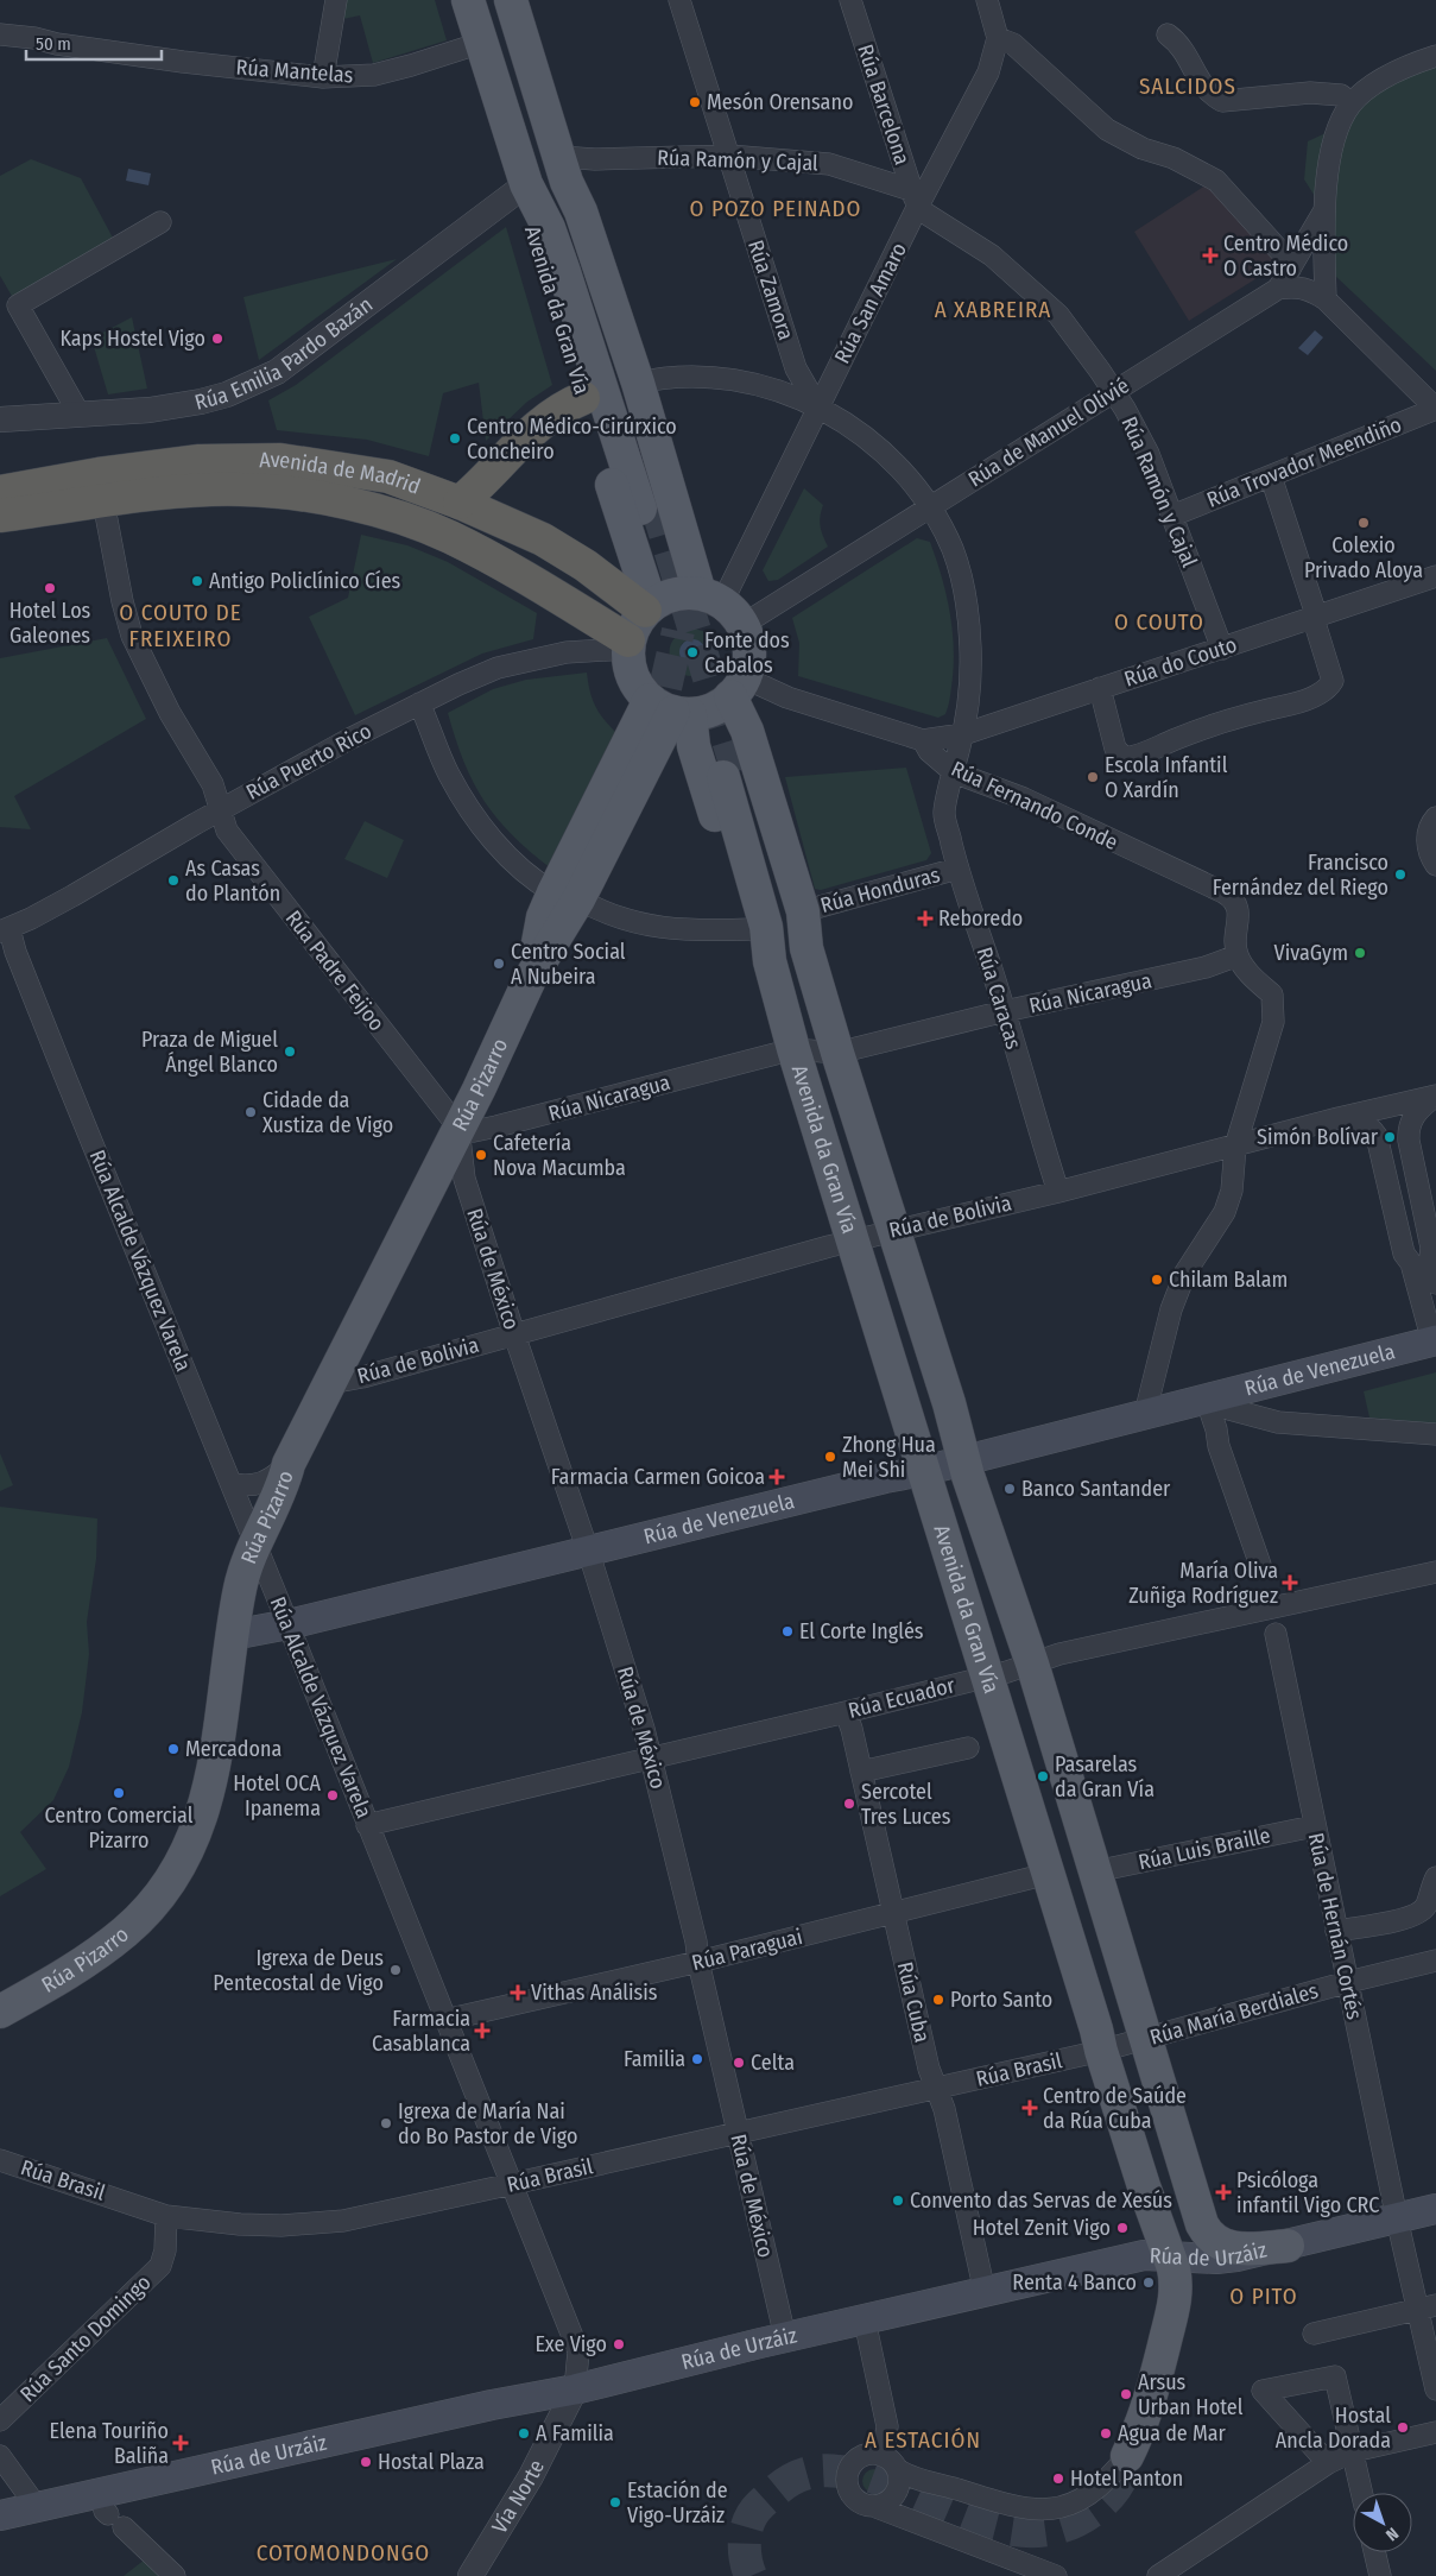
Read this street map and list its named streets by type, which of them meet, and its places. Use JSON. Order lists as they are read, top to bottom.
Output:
{
  "streets": {
    "highway": ["Avenida de Madrid"],
    "main road": [
      "Avenida da Gran Vía",
      "Rúa Pizarro",
      "Rúa de Venezuela",
      "Rúa de Urzáiz"
    ],
    "street": [
      "Rúa Mantelas",
      "Rúa Barcelona",
      "Rúa Ramón y Cajal",
      "Rúa Zamora",
      "Rúa San Amaro",
      "Rúa Emilia Pardo Bazán",
      "Rúa de Manuel Olivié",
      "Rúa Trovador Meendiño",
      "Rúa do Couto",
      "Rúa Puerto Rico",
      "Rúa Fernando Conde",
      "Rúa Honduras",
      "Rúa Padre Feijoo",
      "Rúa Nicaragua",
      "Rúa Caracas",
      "Rúa de Bolivia",
      "Rúa Alcalde Vázquez Varela",
      "Rúa de México",
      "Rúa Ecuador",
      "Rúa Luis Braille",
      "Rúa de Hernán Cortés",
      "Rúa Paraguai",
      "Rúa Cuba",
      "Rúa María Berdiales",
      "Rúa Brasil",
      "Rúa Santo Domingo",
      "Vía Norte"
    ]
  },
  "crossings": [
    ["Rúa Mantelas", "Avenida da Gran Vía"],
    ["Rúa Barcelona", "Rúa Ramón y Cajal"],
    ["Rúa Barcelona", "Rúa San Amaro"],
    ["Rúa Ramón y Cajal", "Rúa Zamora"],
    ["Rúa Ramón y Cajal", "Rúa San Amaro"],
    ["Rúa Ramón y Cajal", "Avenida da Gran Vía"],
    ["Rúa Ramón y Cajal", "Rúa de Manuel Olivié"],
    ["Rúa Ramón y Cajal", "Rúa Trovador Meendiño"],
    ["Rúa Ramón y Cajal", "Rúa do Couto"],
    ["Rúa Zamora", "Rúa San Amaro"],
    ["Rúa Zamora", "Rúa Caracas"],
    ["Rúa San Amaro", "Avenida da Gran Vía"],
    ["Rúa San Amaro", "Rúa de Manuel Olivié"],
    ["Rúa San Amaro", "Avenida de Madrid"],
    ["Rúa San Amaro", "Rúa Puerto Rico"],
    ["Rúa San Amaro", "Rúa Caracas"],
    ["Rúa San Amaro", "Rúa Pizarro"],
    ["Avenida da Gran Vía", "Rúa Emilia Pardo Bazán"],
    ["Avenida da Gran Vía", "Rúa de Manuel Olivié"],
    ["Avenida da Gran Vía", "Avenida de Madrid"],
    ["Avenida da Gran Vía", "Rúa Puerto Rico"],
    ["Avenida da Gran Vía", "Rúa Honduras"],
    ["Avenida da Gran Vía", "Rúa Nicaragua"],
    ["Avenida da Gran Vía", "Rúa Caracas"],
    ["Avenida da Gran Vía", "Rúa Pizarro"],
    ["Avenida da Gran Vía", "Rúa de Bolivia"],
    ["Avenida da Gran Vía", "Rúa de Venezuela"],
    ["Avenida da Gran Vía", "Rúa Ecuador"],
    ["Avenida da Gran Vía", "Rúa Luis Braille"],
    ["Avenida da Gran Vía", "Rúa Paraguai"],
    ["Avenida da Gran Vía", "Rúa María Berdiales"],
    ["Avenida da Gran Vía", "Rúa Brasil"],
    ["Avenida da Gran Vía", "Rúa de Urzáiz"],
    ["Rúa de Manuel Olivié", "Avenida de Madrid"],
    ["Rúa de Manuel Olivié", "Rúa Puerto Rico"],
    ["Rúa de Manuel Olivié", "Rúa Caracas"],
    ["Rúa de Manuel Olivié", "Rúa Pizarro"],
    ["Avenida de Madrid", "Rúa Puerto Rico"],
    ["Avenida de Madrid", "Rúa Padre Feijoo"],
    ["Avenida de Madrid", "Rúa Pizarro"],
    ["Rúa do Couto", "Rúa Fernando Conde"],
    ["Rúa do Couto", "Rúa Caracas"],
    ["Rúa Puerto Rico", "Rúa Padre Feijoo"],
    ["Rúa Puerto Rico", "Rúa Pizarro"],
    ["Rúa Puerto Rico", "Rúa Alcalde Vázquez Varela"],
    ["Rúa Fernando Conde", "Rúa Nicaragua"],
    ["Rúa Fernando Conde", "Rúa Caracas"],
    ["Rúa Honduras", "Rúa Caracas"],
    ["Rúa Padre Feijoo", "Rúa Nicaragua"],
    ["Rúa Padre Feijoo", "Rúa Pizarro"],
    ["Rúa Padre Feijoo", "Rúa de México"],
    ["Rúa Nicaragua", "Rúa Caracas"],
    ["Rúa Nicaragua", "Rúa Pizarro"],
    ["Rúa Nicaragua", "Rúa de México"],
    ["Rúa Caracas", "Rúa de Bolivia"],
    ["Rúa Pizarro", "Rúa de Bolivia"],
    ["Rúa Pizarro", "Rúa Alcalde Vázquez Varela"],
    ["Rúa Pizarro", "Rúa de México"],
    ["Rúa Pizarro", "Rúa de Venezuela"],
    ["Rúa de Bolivia", "Rúa de México"],
    ["Rúa Alcalde Vázquez Varela", "Rúa de Venezuela"],
    ["Rúa Alcalde Vázquez Varela", "Rúa Ecuador"],
    ["Rúa Alcalde Vázquez Varela", "Rúa Paraguai"],
    ["Rúa Alcalde Vázquez Varela", "Rúa Brasil"],
    ["Rúa Alcalde Vázquez Varela", "Rúa de Urzáiz"],
    ["Rúa Alcalde Vázquez Varela", "Vía Norte"],
    ["Rúa de México", "Rúa de Venezuela"],
    ["Rúa de México", "Rúa Ecuador"],
    ["Rúa de México", "Rúa Paraguai"],
    ["Rúa de México", "Rúa Brasil"],
    ["Rúa de México", "Rúa de Urzáiz"],
    ["Rúa Ecuador", "Rúa Cuba"],
    ["Rúa Luis Braille", "Rúa de Hernán Cortés"],
    ["Rúa de Hernán Cortés", "Rúa María Berdiales"],
    ["Rúa de Hernán Cortés", "Rúa de Urzáiz"],
    ["Rúa Paraguai", "Rúa Cuba"],
    ["Rúa Cuba", "Rúa Brasil"],
    ["Rúa Cuba", "Rúa de Urzáiz"],
    ["Rúa María Berdiales", "Rúa Brasil"],
    ["Rúa Brasil", "Rúa Santo Domingo"],
    ["Rúa de Urzáiz", "Vía Norte"]
  ],
  "districts": [
    "SALCIDOS",
    "O POZO PEINADO",
    "A XABREIRA",
    "O COUTO DE FREIXEIRO",
    "O COUTO",
    "O PITO",
    "A ESTACIÓN",
    "COTOMONDONGO"
  ],
  "places": {
    "other": [
      "Mesón Orensano",
      "Kaps Hostel Vigo",
      "Centro Médico-Cirúrxico Concheiro",
      "Colexio Privado Aloya",
      "Antigo Policlínico Cíes",
      "Hotel Los Galeones",
      "Fonte dos Cabalos",
      "Escola Infantil O Xardín",
      "Francisco Fernández del Riego",
      "As Casas do Plantón",
      "VivaGym",
      "Centro Social A Nubeira",
      "Praza de Miguel Ángel Blanco",
      "Cidade da Xustiza de Vigo",
      "Simón Bolívar",
      "Cafetería Nova Macumba",
      "Chilam Balam",
      "Zhong Hua Mei Shi",
      "Banco Santander",
      "El Corte Inglés",
      "Mercadona",
      "Pasarelas da Gran Vía",
      "Centro Comercial Pizarro",
      "Hotel OCA Ipanema",
      "Sercotel Tres Luces",
      "Igrexa de Deus Pentecostal de Vigo",
      "Porto Santo",
      "Familia",
      "Celta",
      "Igrexa de María Nai do Bo Pastor de Vigo",
      "Convento das Servas de Xesús",
      "Hotel Zenit Vigo",
      "Renta 4 Banco",
      "Exe Vigo",
      "Arsus Urban Hotel",
      "Hostal Ancla Dorada",
      "A Familia",
      "Agua de Mar",
      "Hostal Plaza",
      "Hotel Panton",
      "Estación de Vigo-Urzáiz"
    ],
    "health": [
      "Centro Médico O Castro",
      "Reboredo",
      "Farmacia Carmen Goicoa",
      "María Oliva Zuñiga Rodríguez",
      "Vithas Análisis",
      "Farmacia Casablanca",
      "Centro de Saúde da Rúa Cuba",
      "Psicóloga infantil Vigo CRC",
      "Elena Touriño Baliña"
    ]
  },
  "scale_bar": "50 m",
  "north": "bottom right"
}
